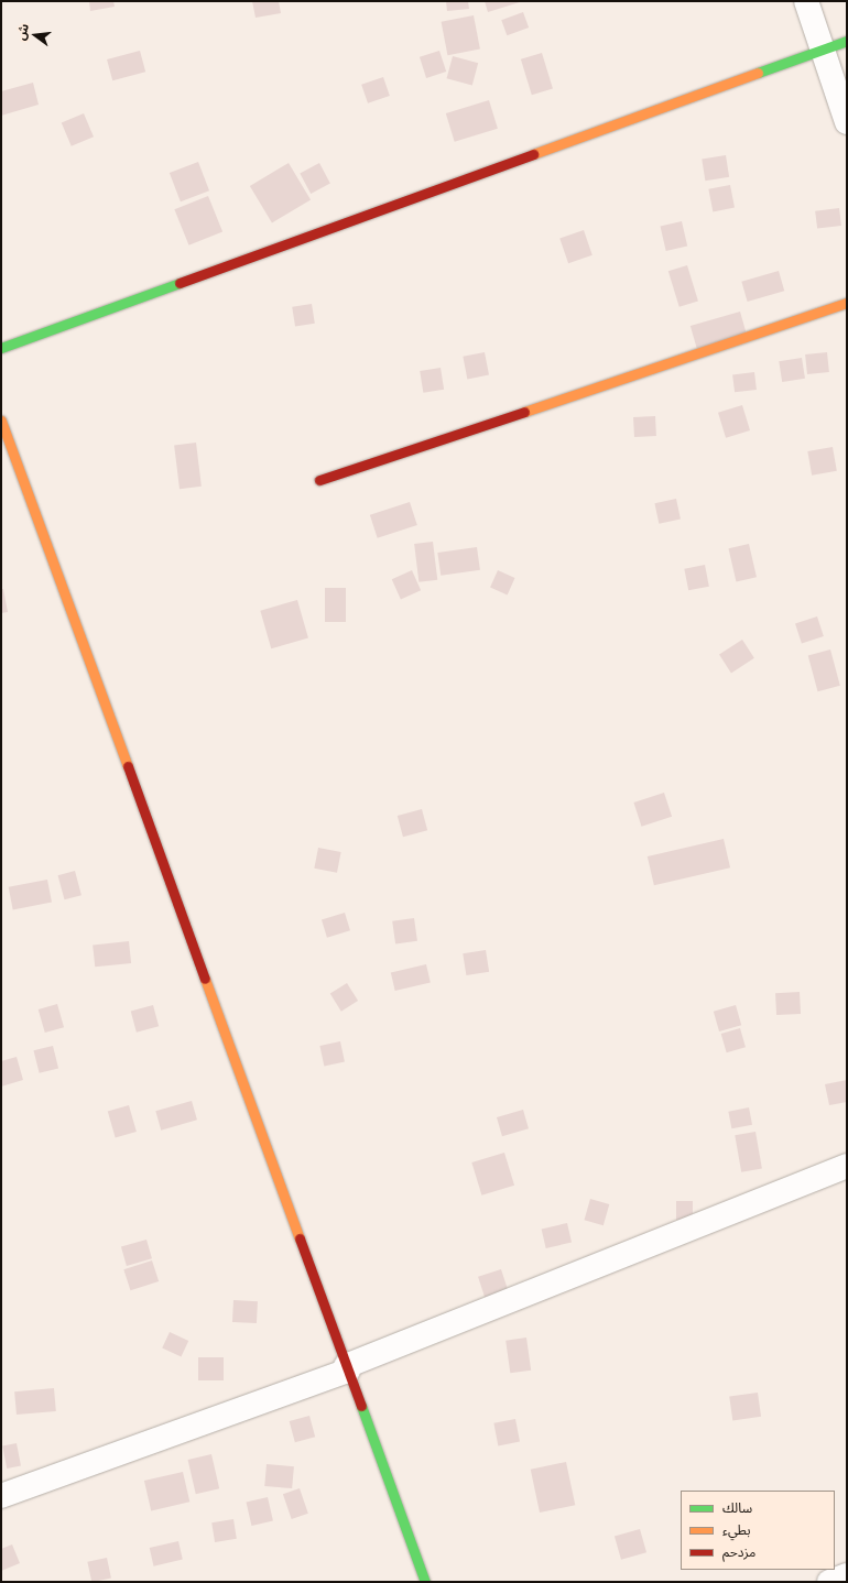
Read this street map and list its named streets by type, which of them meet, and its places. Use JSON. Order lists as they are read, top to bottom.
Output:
{
  "legend": ["سالك", "بطيء", "مزدحم"],
  "north": "left"
}
